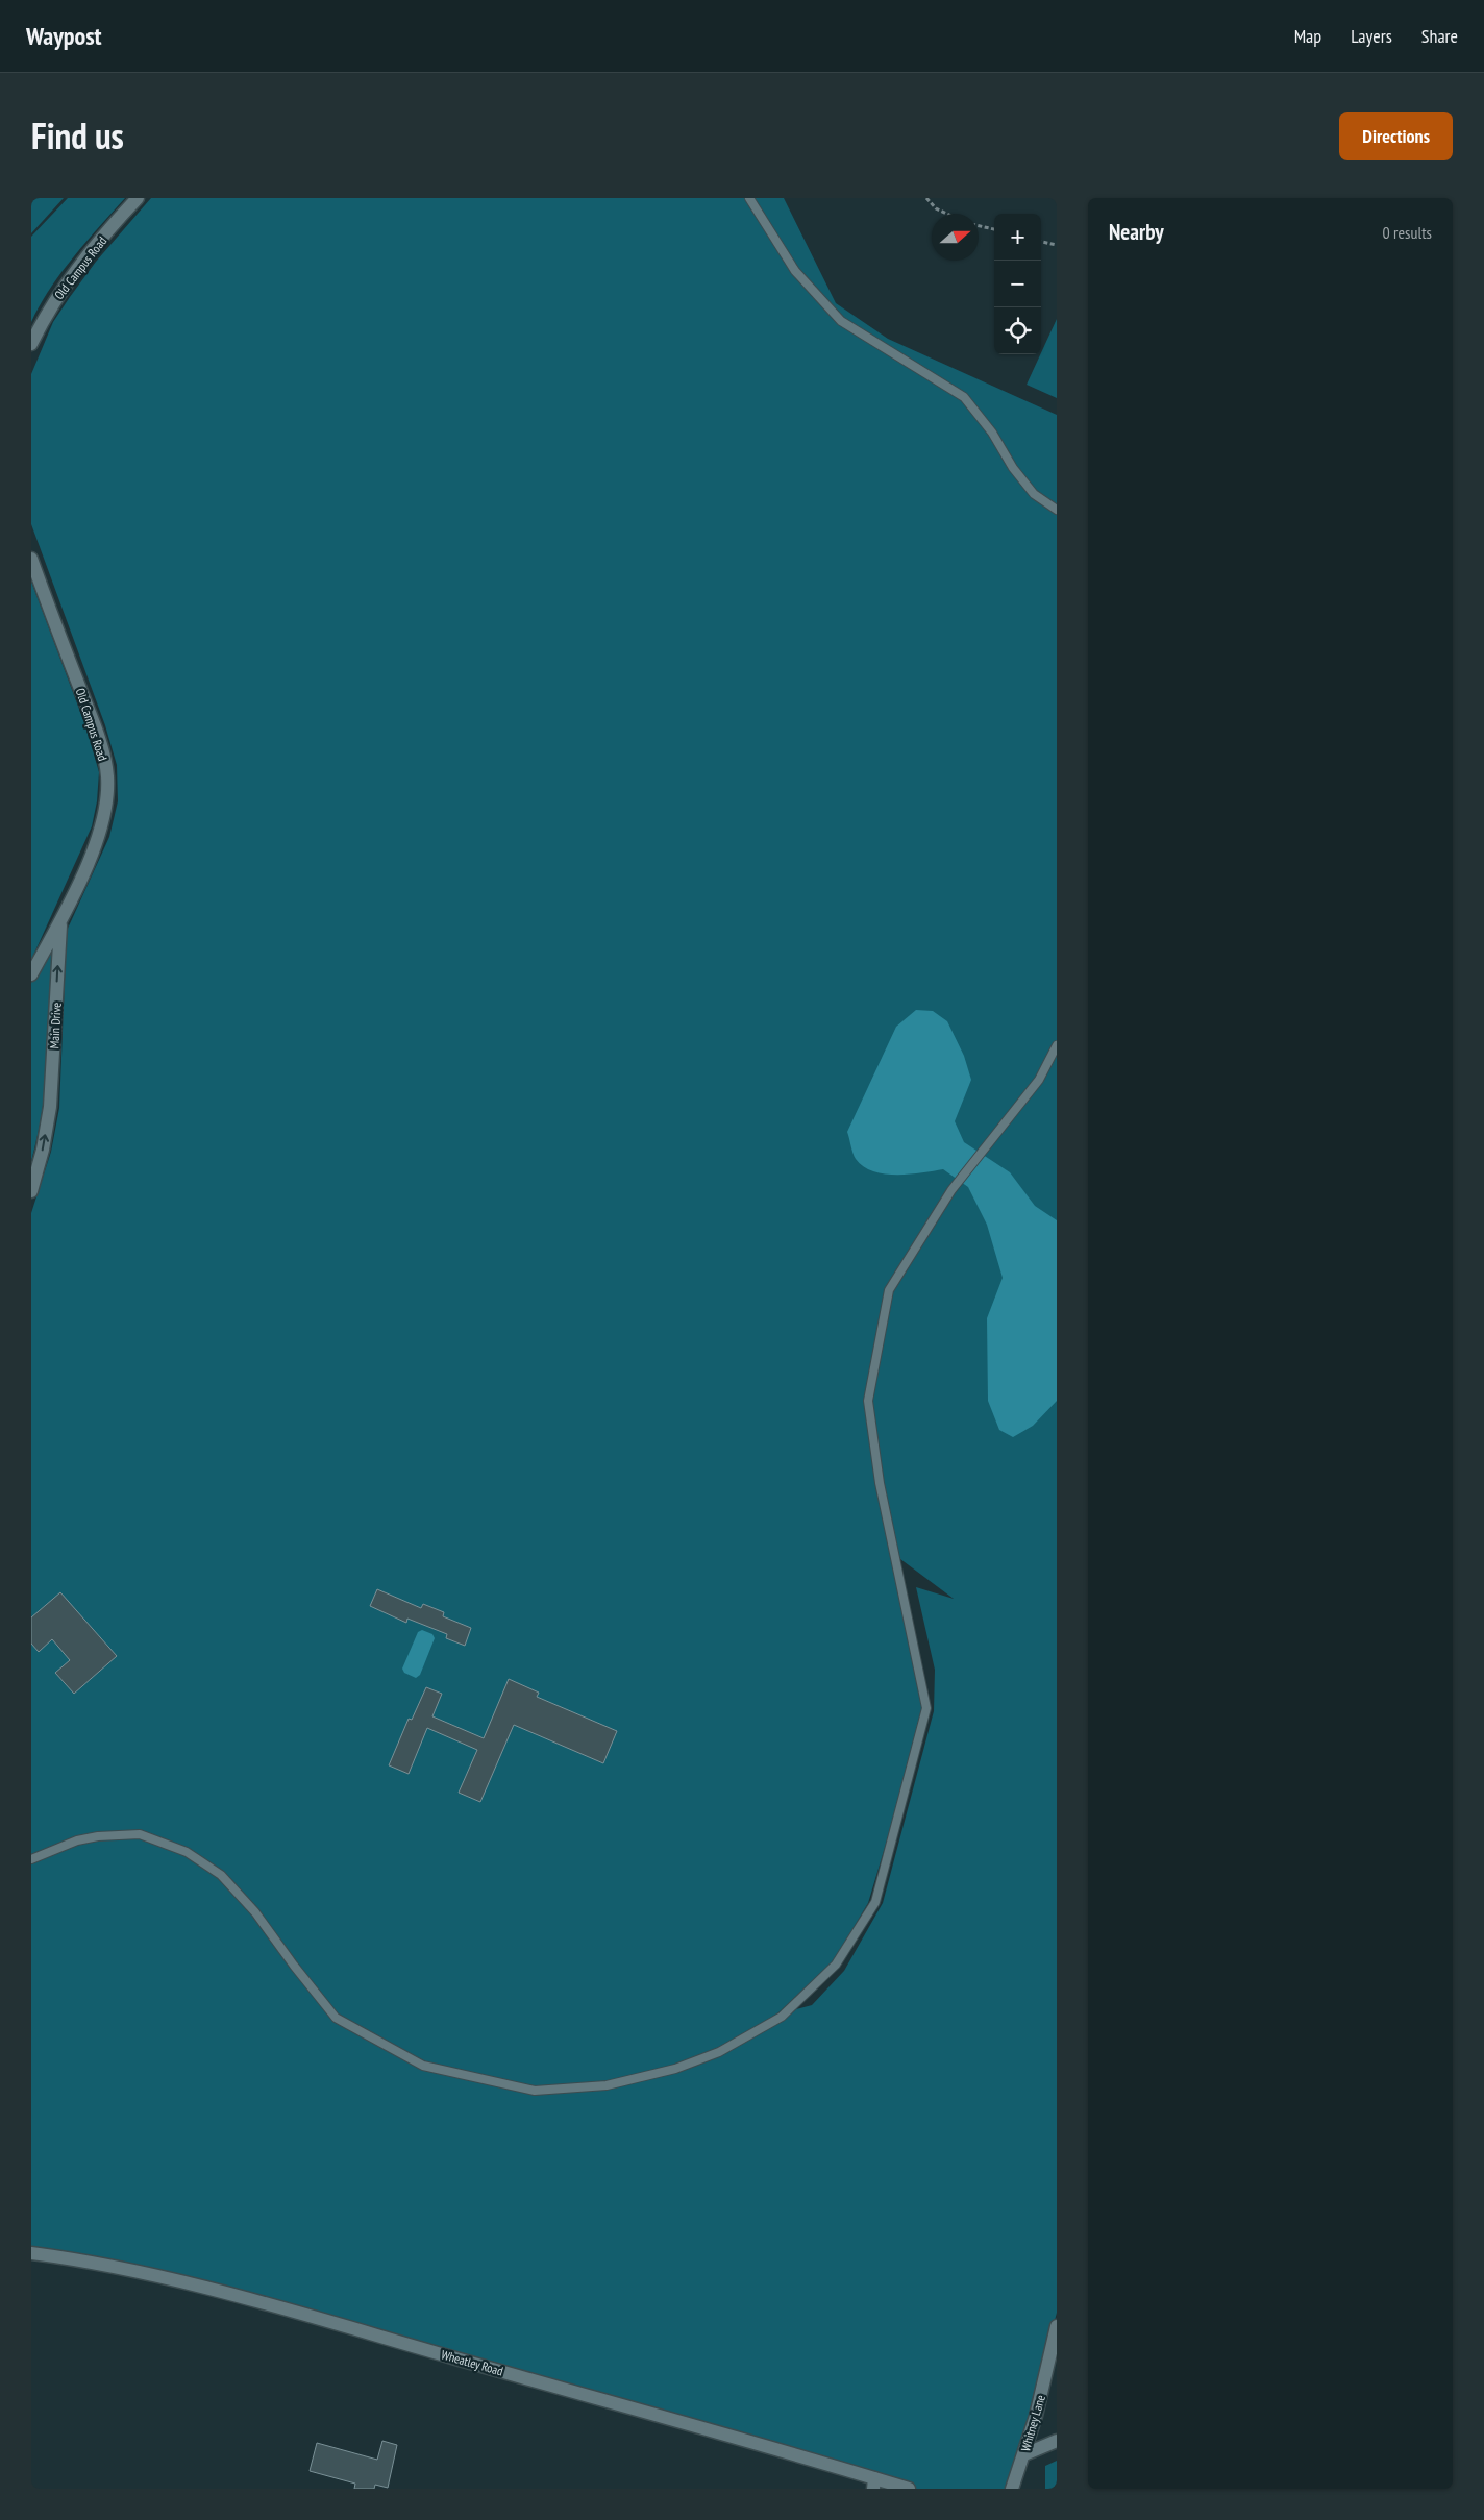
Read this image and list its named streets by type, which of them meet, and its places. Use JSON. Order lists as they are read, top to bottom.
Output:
{
  "streets": {
    "street": [
      "Old Campus Road",
      "Main Drive",
      "Wheatley Road",
      "Whitney Lane"
    ]
  },
  "crossings": [
    ["Old Campus Road", "Main Drive"]
  ],
  "one_way": ["Main Drive"],
  "north": "right",
  "page": {
    "header": "Waypost",
    "nav": ["Map", "Layers", "Share"],
    "title": "Find us",
    "buttons": "Directions",
    "heading": ["Nearby", "0 results"],
    "map_buttons": ["+", "−"]
  }
}
